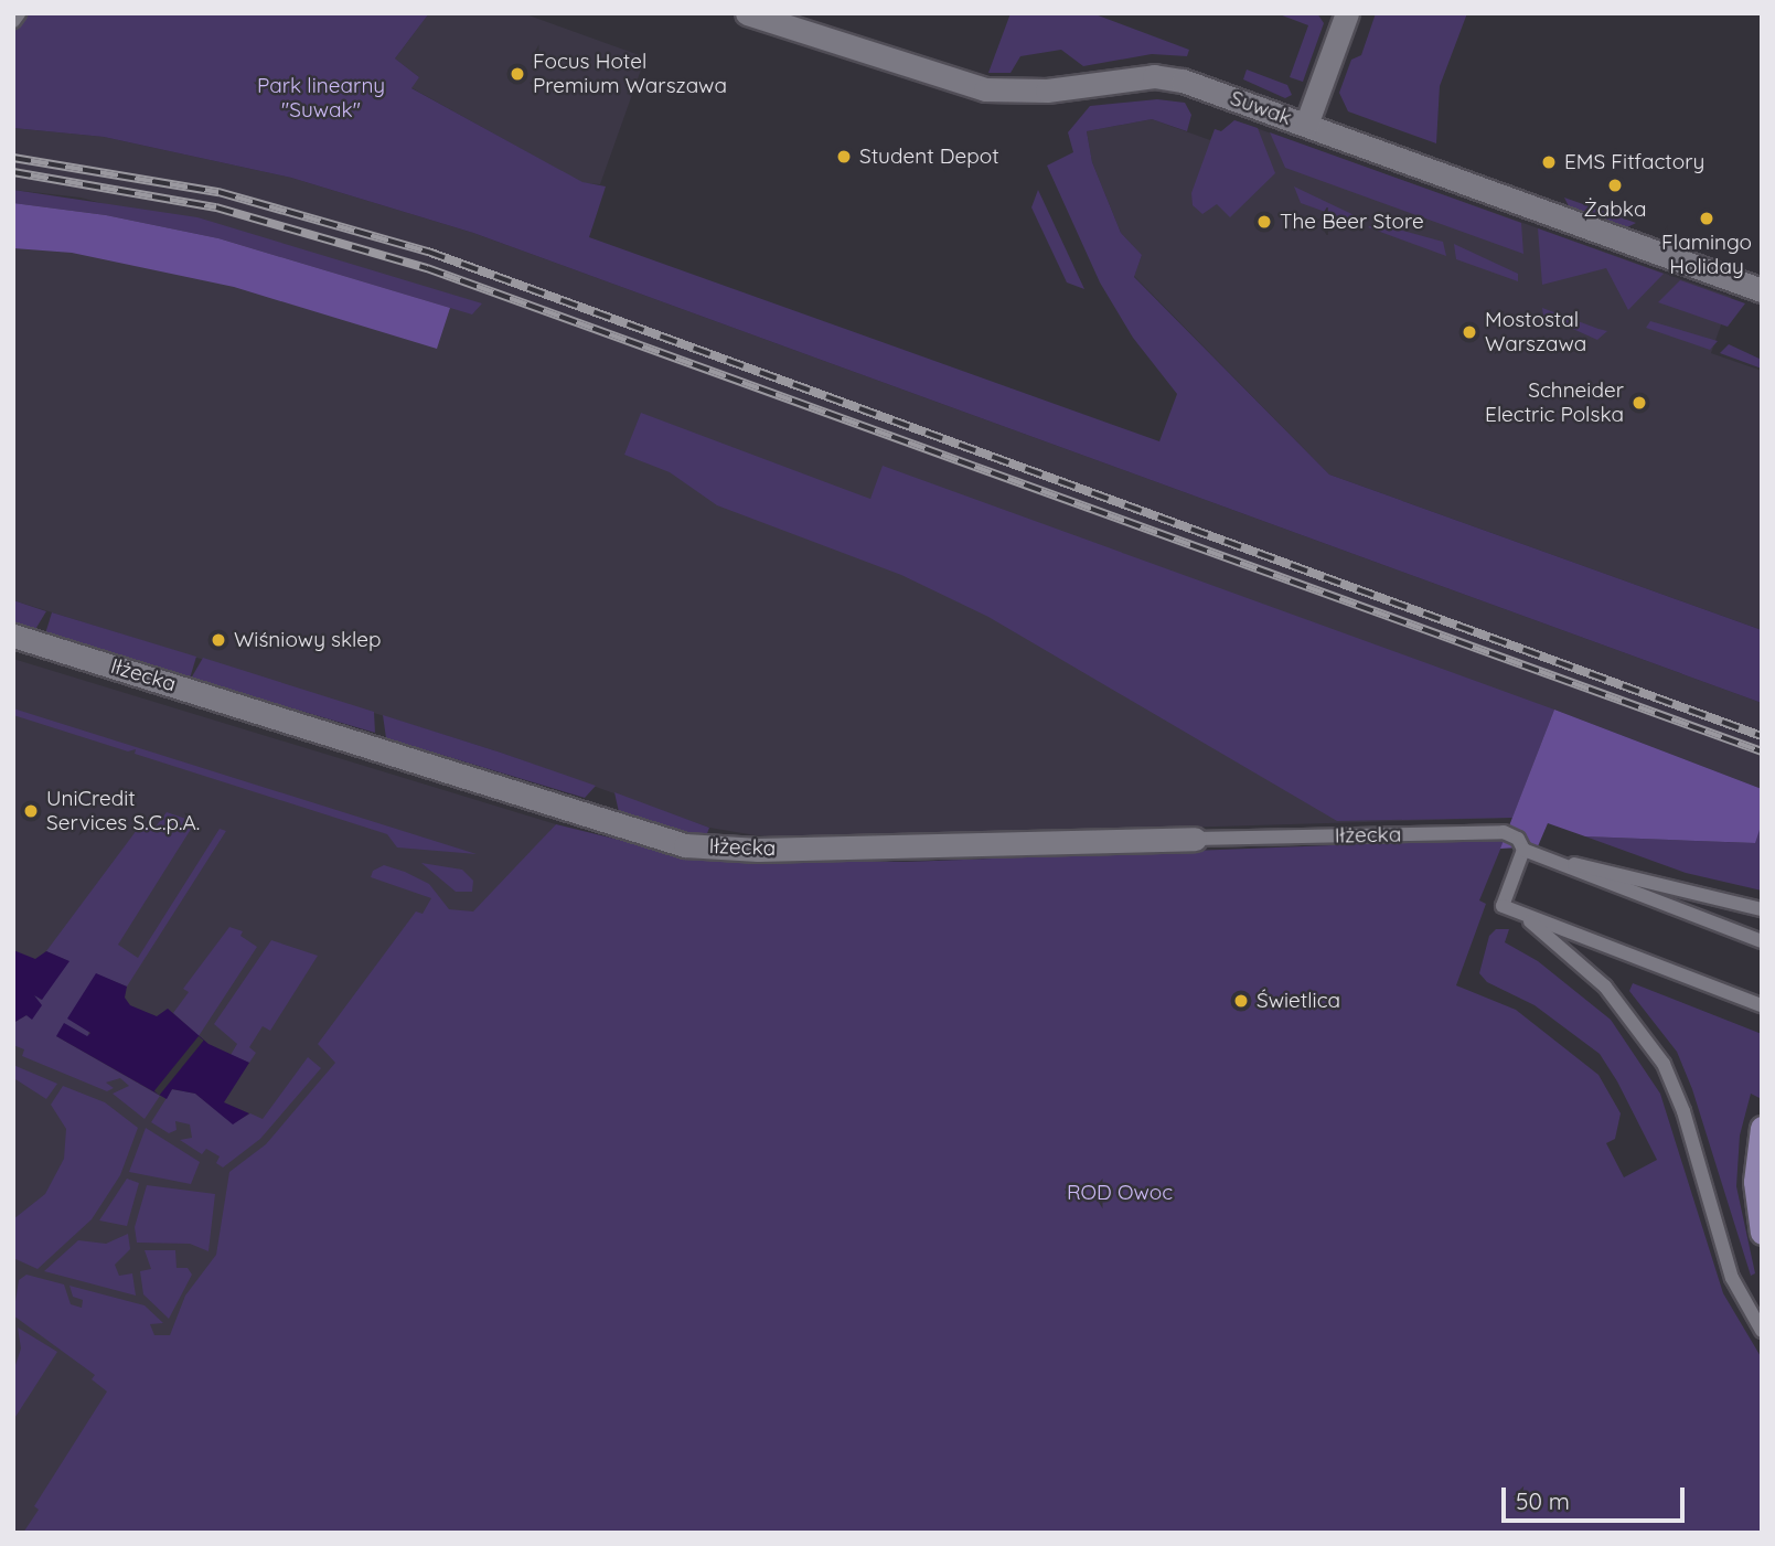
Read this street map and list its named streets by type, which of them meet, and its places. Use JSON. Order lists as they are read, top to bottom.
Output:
{
  "streets": {
    "street": ["Suwak", "Iłżecka"]
  },
  "parks": ["Park linearny \"Suwak\"", "ROD Owoc"],
  "places": [
    "Focus Hotel Premium Warszawa",
    "Student Depot",
    "EMS Fitfactory",
    "Żabka",
    "Flamingo Holiday",
    "The Beer Store",
    "Mostostal Warszawa",
    "Schneider Electric Polska",
    "Wiśniowy sklep",
    "UniCredit Services S.C.p.A.",
    "Świetlica"
  ],
  "scale_bar": "50 m"
}
